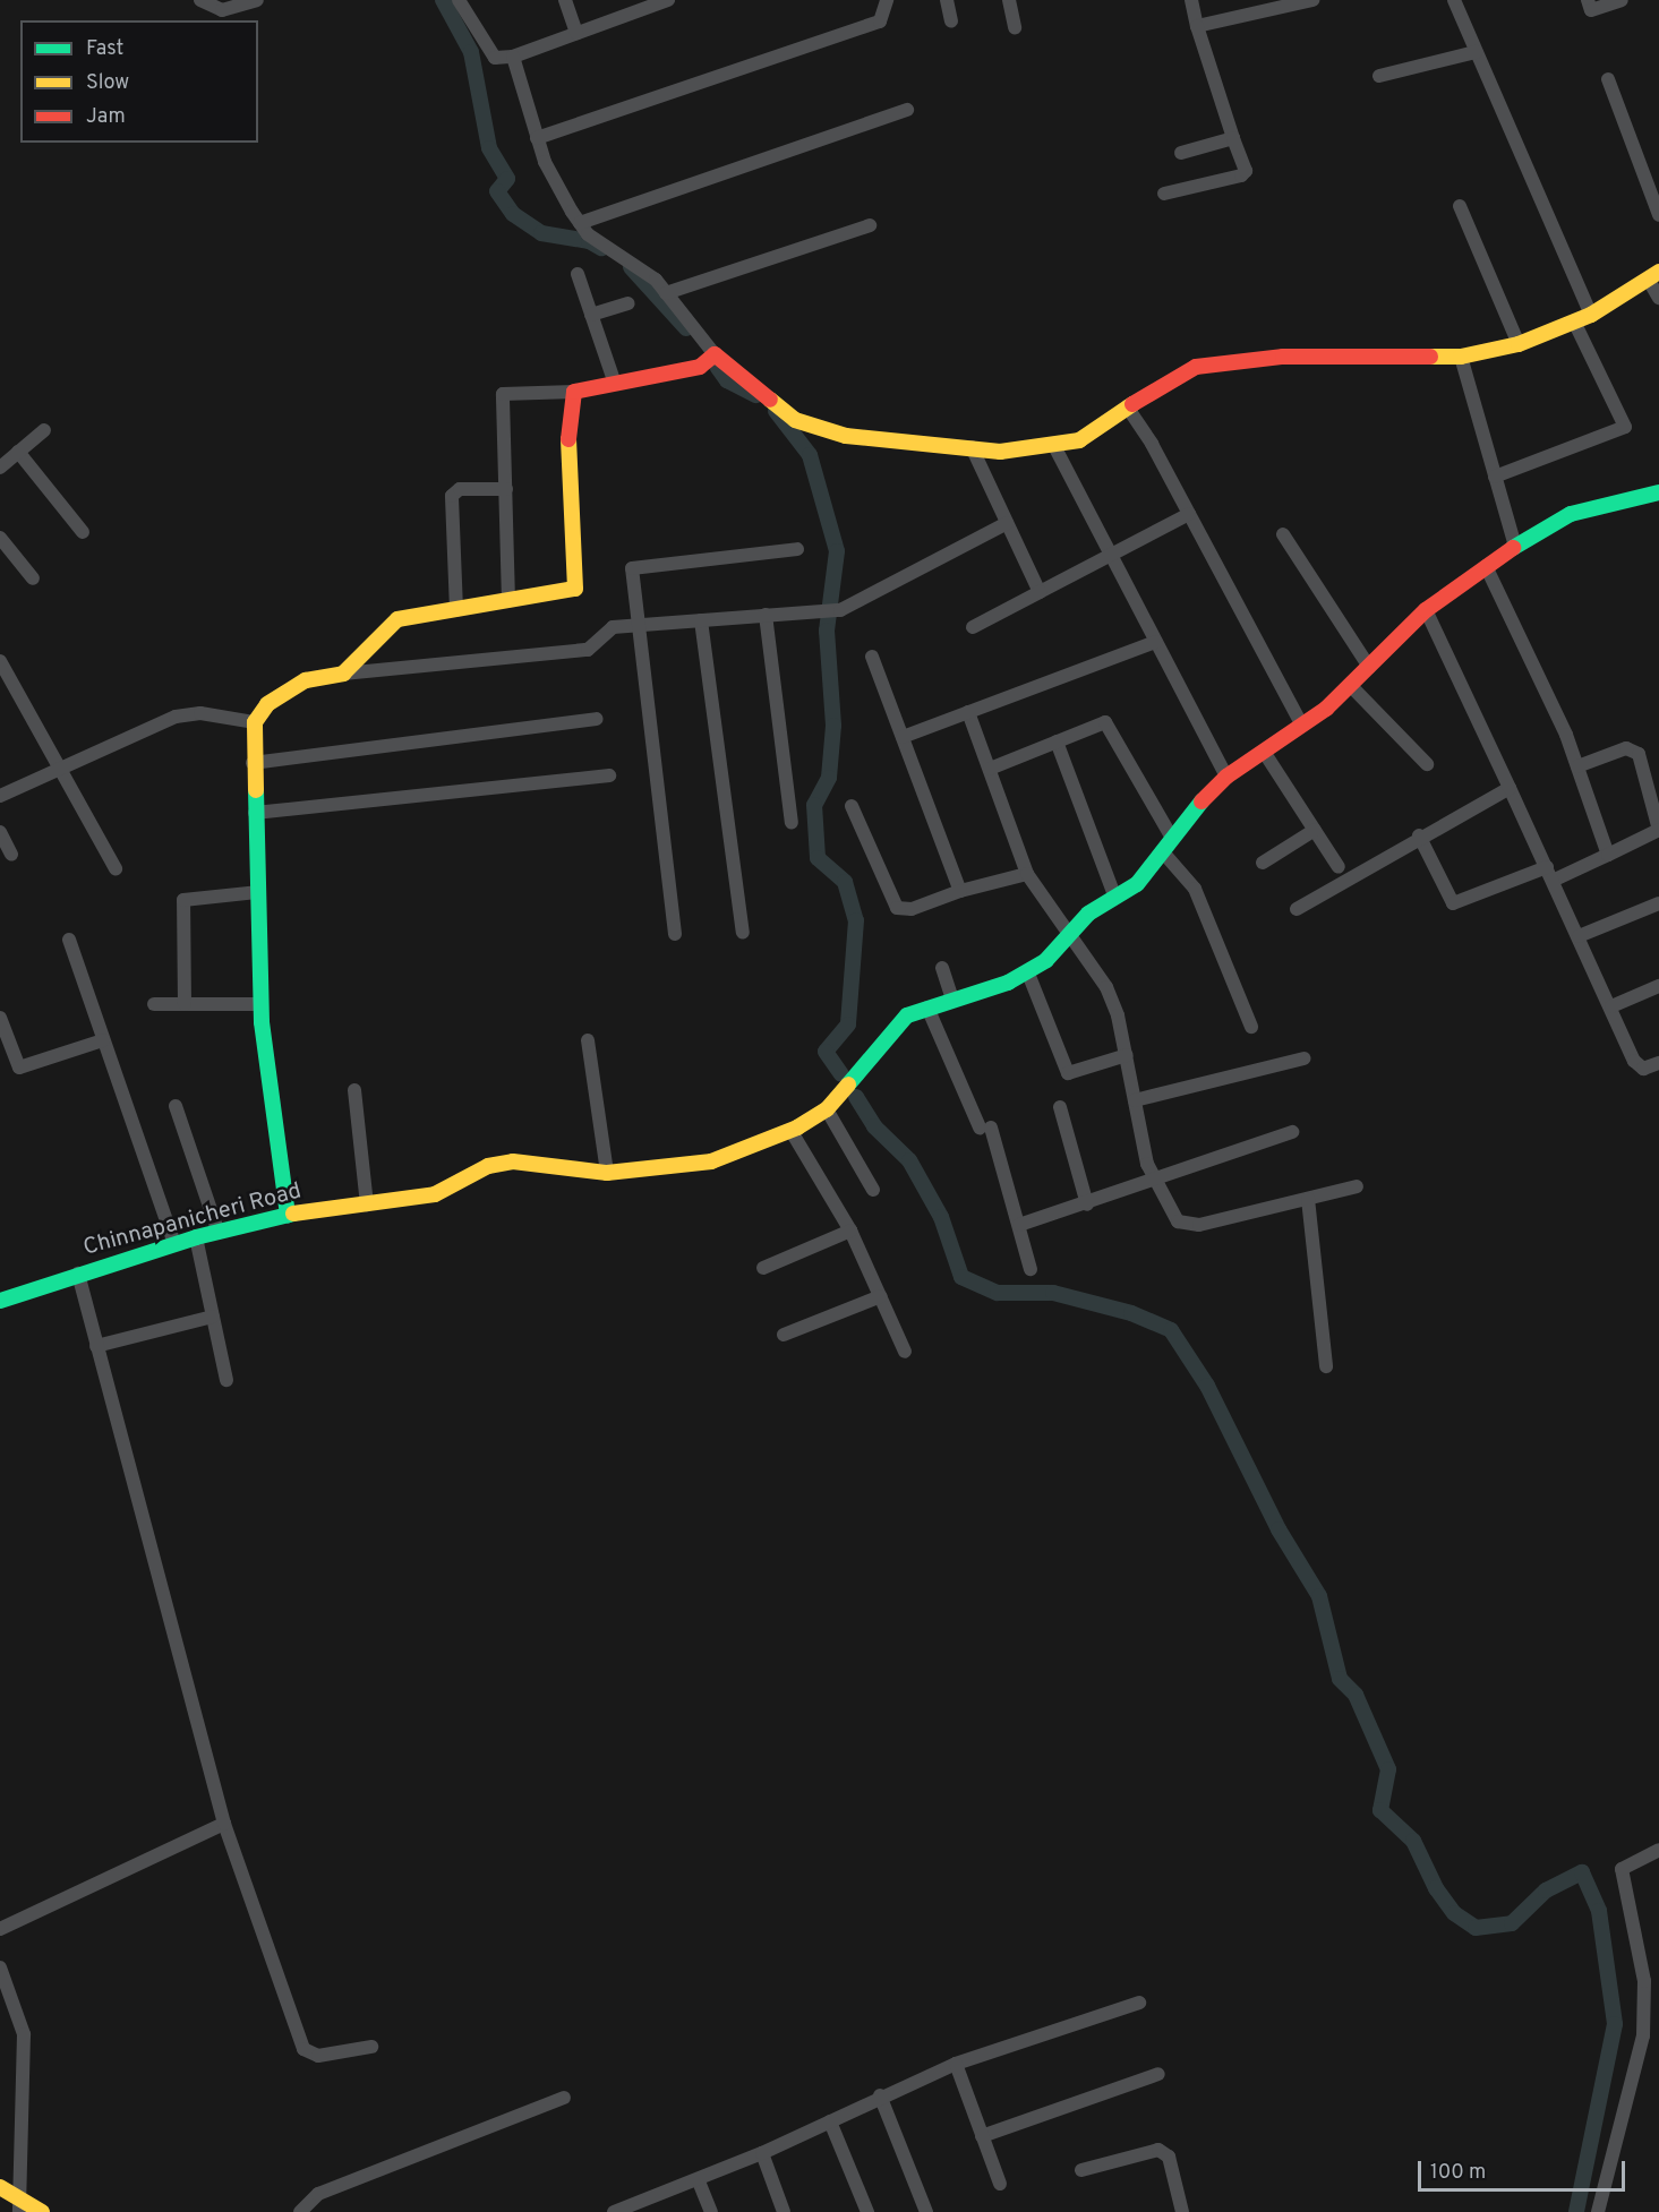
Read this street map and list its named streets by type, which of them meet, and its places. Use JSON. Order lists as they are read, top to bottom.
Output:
{
  "streets": {
    "street": ["Chinnapanicheri Road"]
  },
  "legend": ["Fast", "Slow", "Jam"],
  "scale_bar": "100 m"
}
